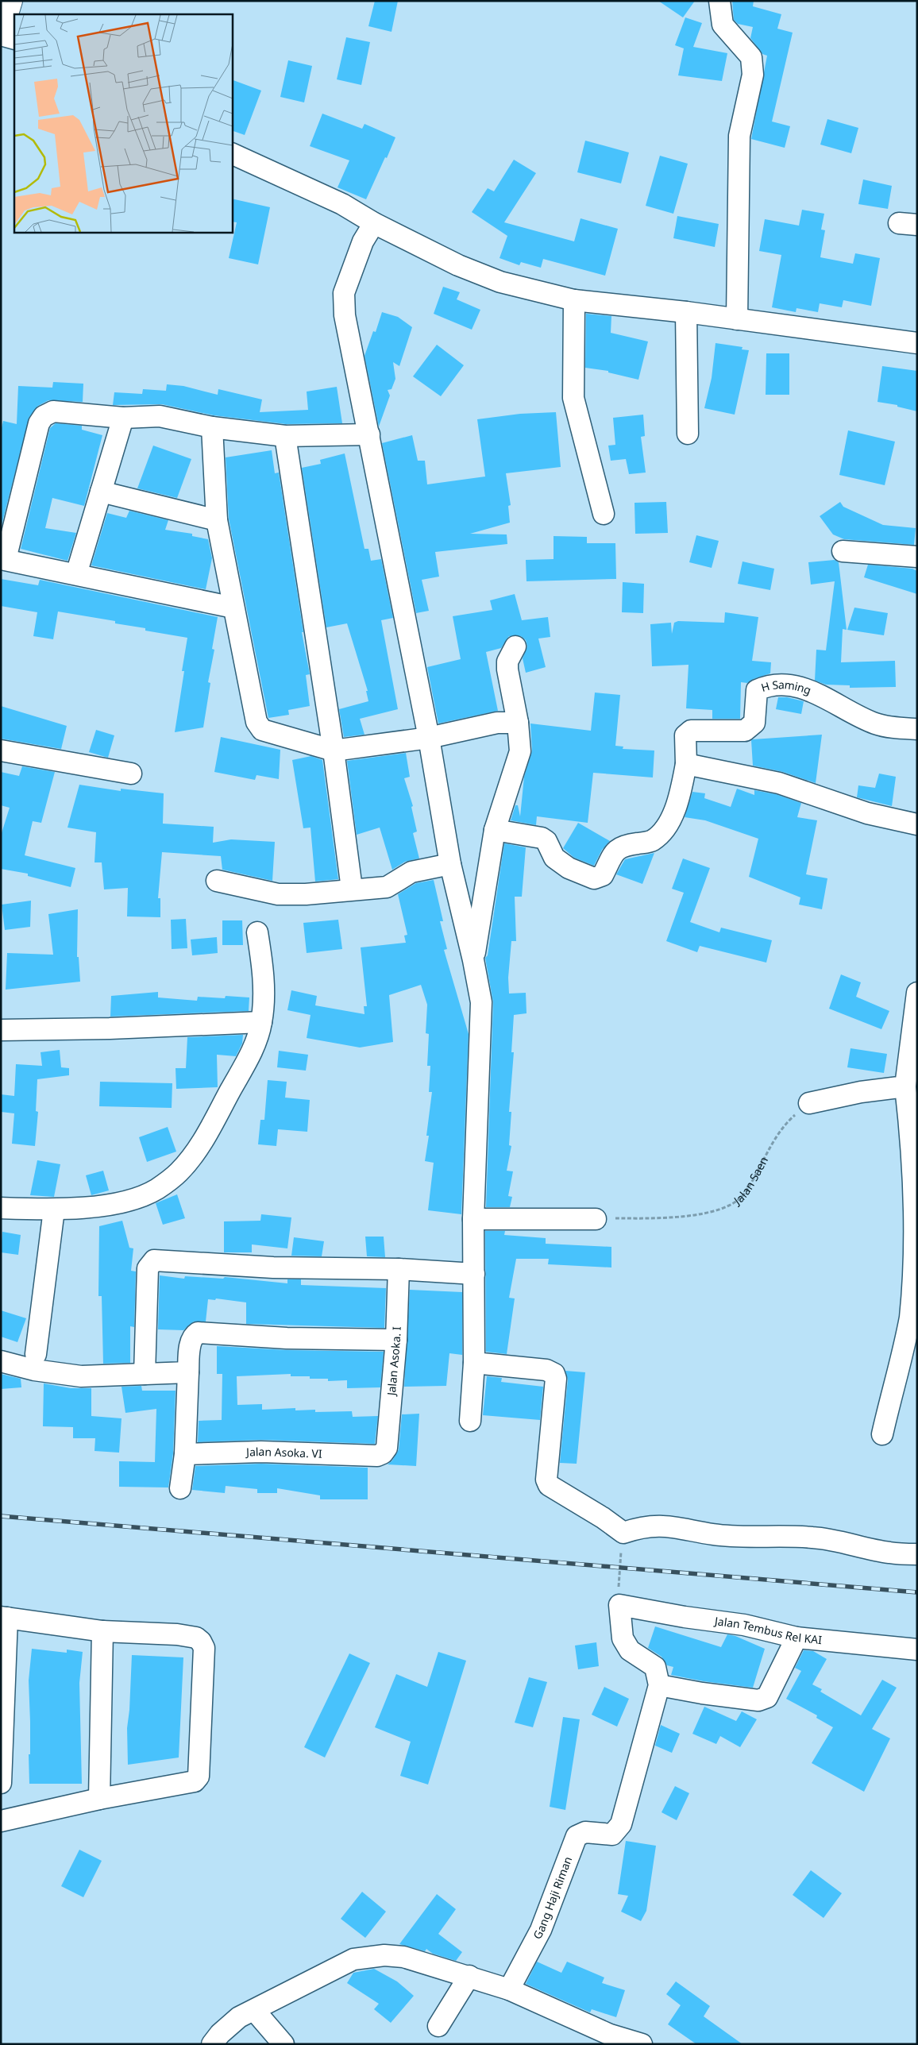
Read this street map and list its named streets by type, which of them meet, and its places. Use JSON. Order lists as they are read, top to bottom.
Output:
{
  "streets": {
    "street": [
      "H Saming",
      "Jalan Asoka. I",
      "Jalan Asoka. VI",
      "Jalan Tembus Rel KAI",
      "Gang Haji Riman"
    ],
    "path": ["Jalan Saen"]
  },
  "crossings": [
    ["Jalan Asoka. I", "Jalan Asoka. VI"]
  ]
}
